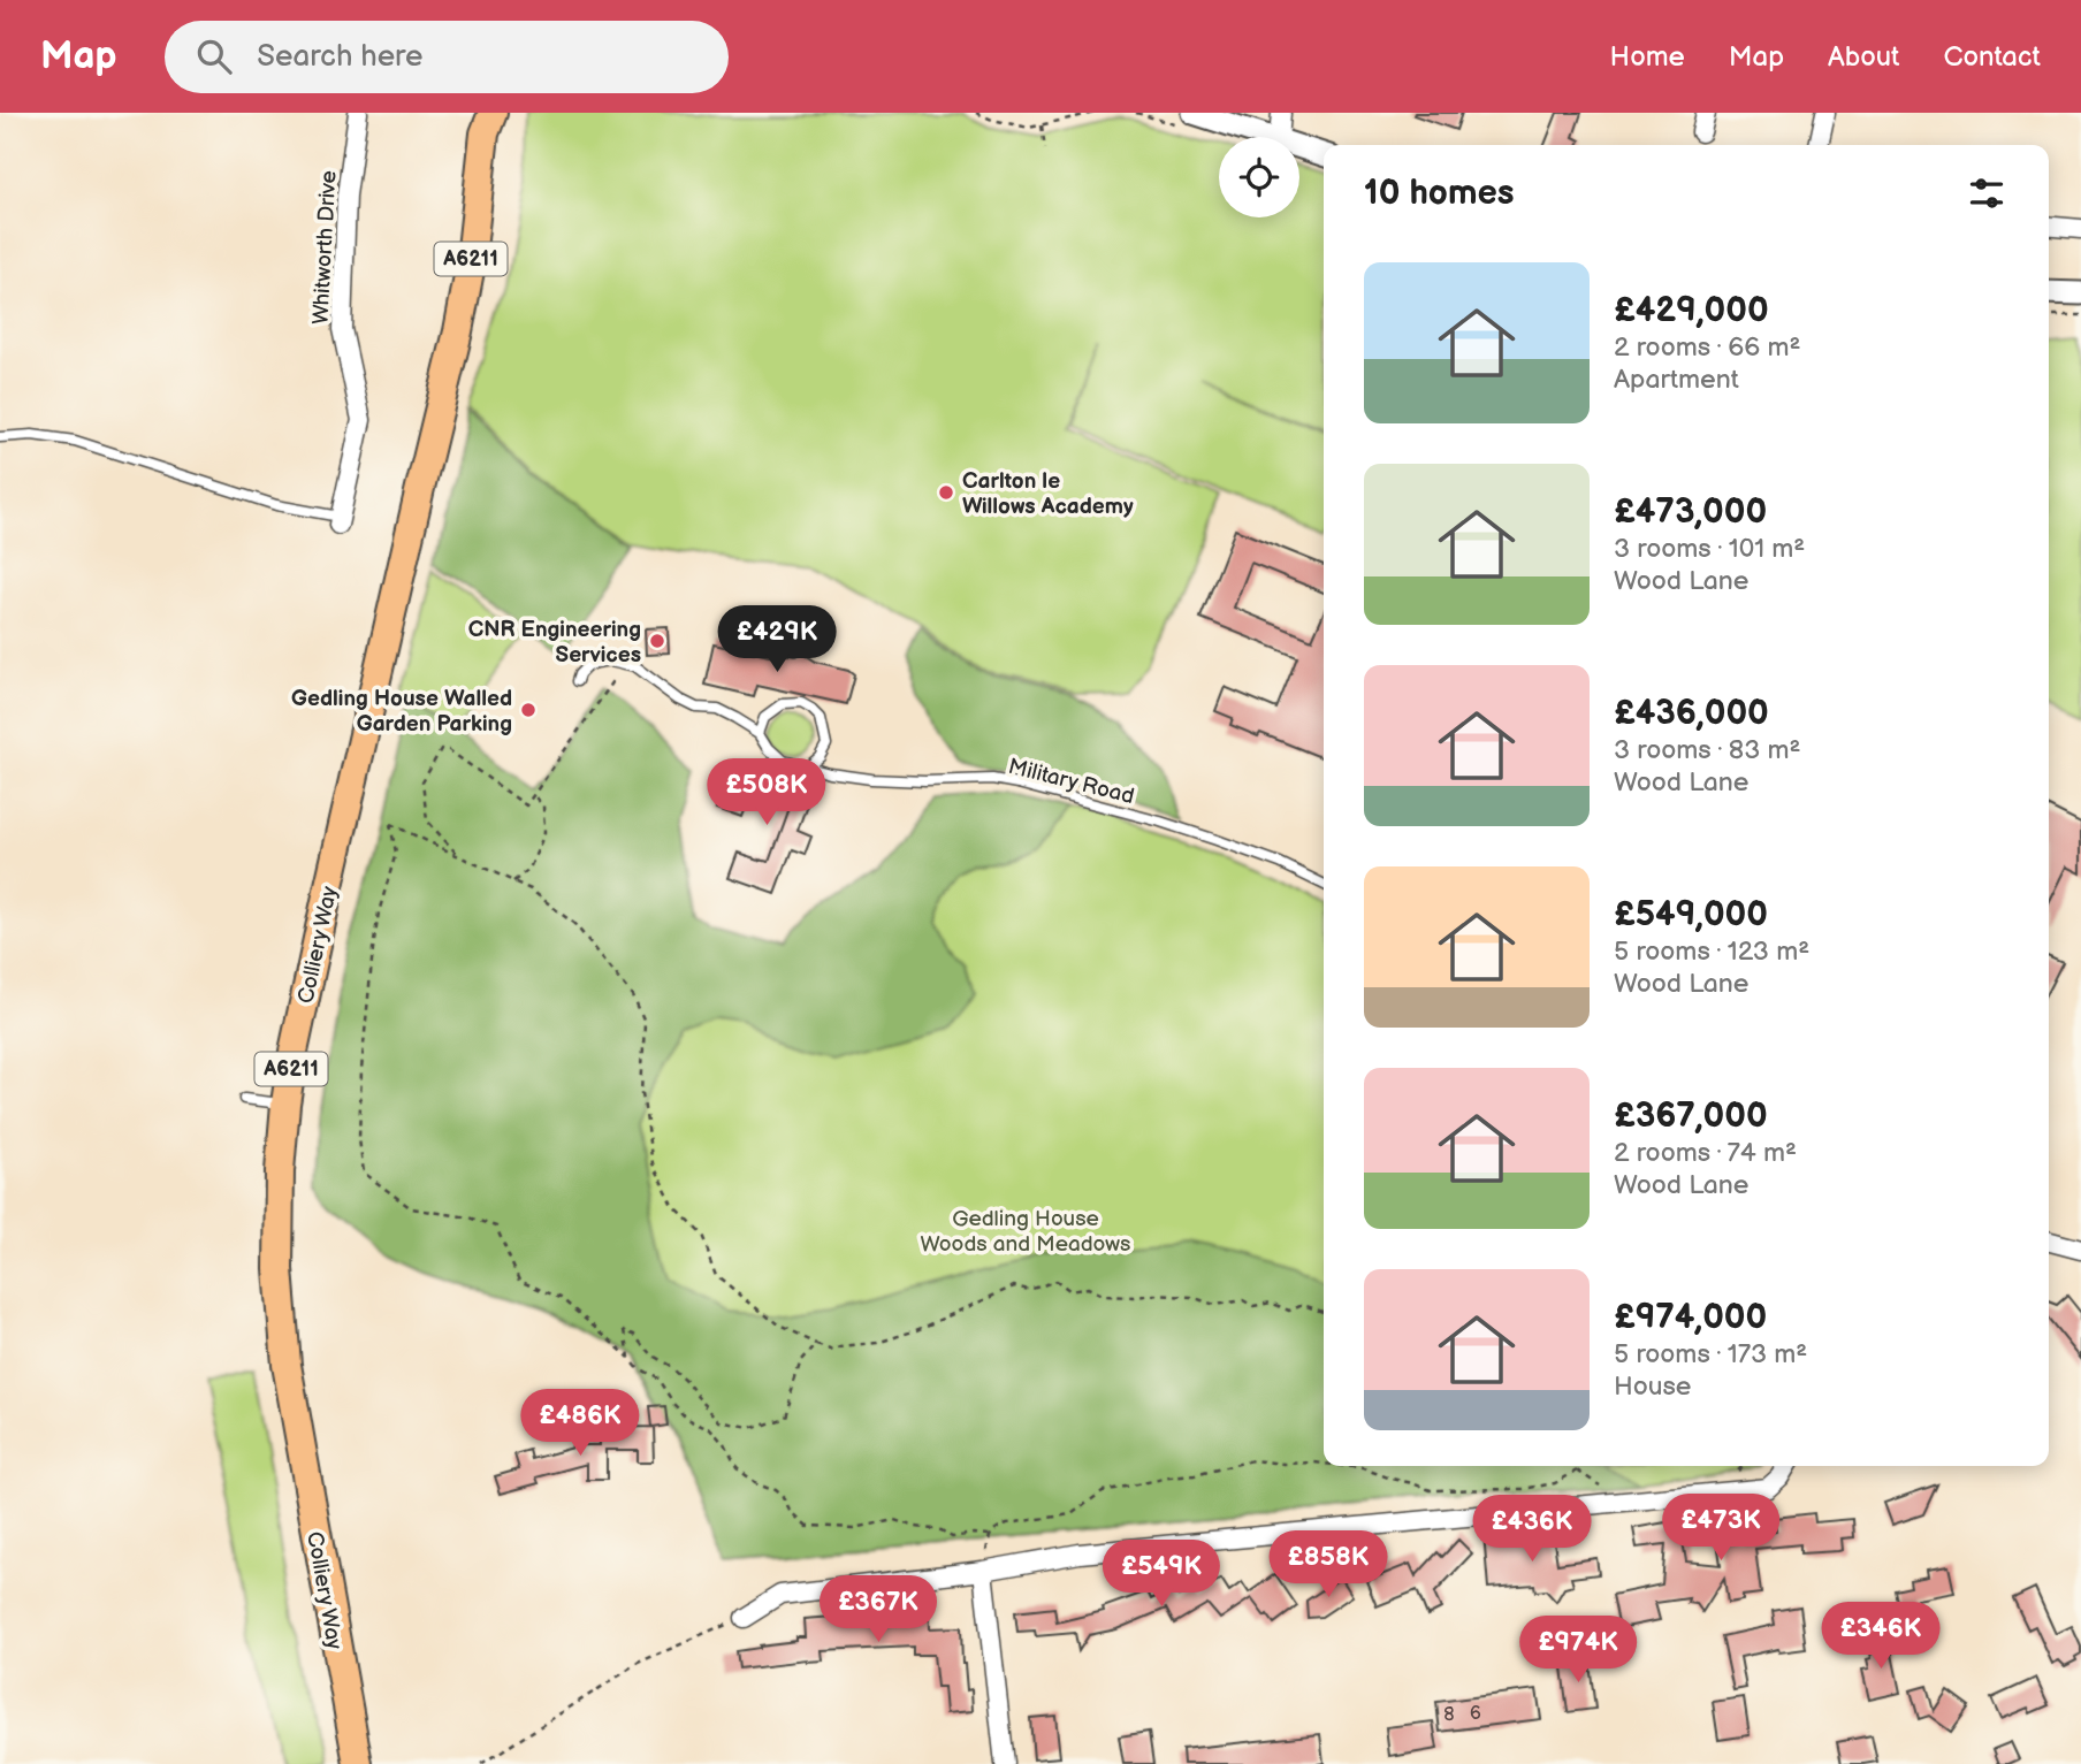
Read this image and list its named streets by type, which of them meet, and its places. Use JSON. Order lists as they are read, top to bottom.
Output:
{
  "streets": {
    "main road": ["A6211", "Colliery Way"],
    "street": ["Whitworth Drive"],
    "lane": ["Military Road"]
  },
  "parks": ["Gedling House Woods and Meadows"],
  "places": ["Carlton le Willows Academy", "CNR Engineering Services", "Gedling House Walled Garden Parking"],
  "house_numbers": ["6", "8"],
  "page": {
    "header": "Map",
    "search": "Search here",
    "nav": [
      "Home",
      "Map",
      "About",
      "Contact"
    ],
    "heading": "10 homes",
    "list": [
      {
        "name": "£429,000",
        "note": "2 rooms · 66 m² · Apartment"
      },
      {
        "name": "£473,000",
        "note": "3 rooms · 101 m² · Wood Lane"
      },
      {
        "name": "£436,000",
        "note": "3 rooms · 83 m² · Wood Lane"
      },
      {
        "name": "£549,000",
        "note": "5 rooms · 123 m² · Wood Lane"
      },
      {
        "name": "£367,000",
        "note": "2 rooms · 74 m² · Wood Lane"
      },
      {
        "name": "£974,000",
        "note": "5 rooms · 173 m² · House"
      }
    ],
    "price": [
      "£429K",
      "£508K",
      "£486K",
      "£473K",
      "£436K",
      "£858K",
      "£549K",
      "£367K",
      "£346K",
      "£974K"
    ]
  }
}
